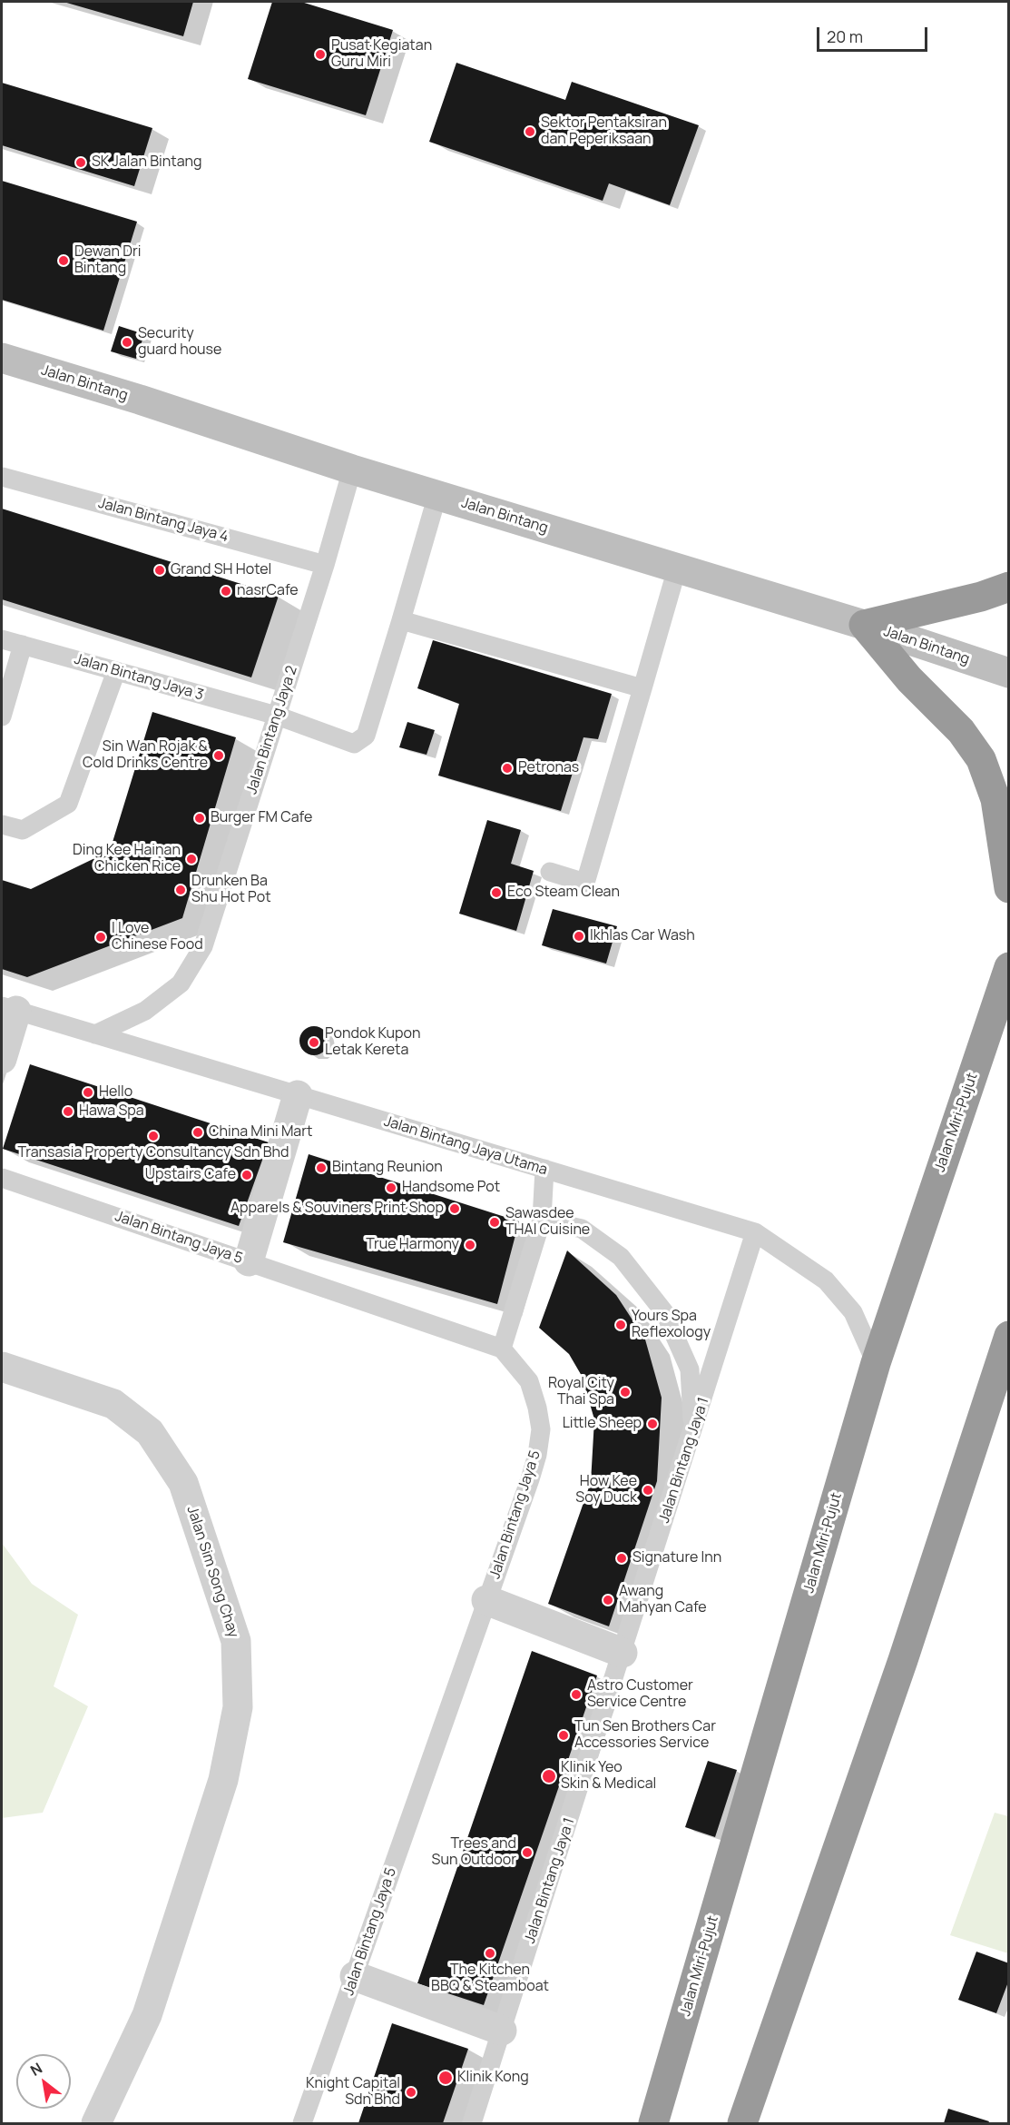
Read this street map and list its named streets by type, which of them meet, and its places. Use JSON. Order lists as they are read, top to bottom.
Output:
{
  "streets": {
    "highway": ["Jalan Miri-Pujut"],
    "main road": ["Jalan Bintang"],
    "street": ["Jalan Sim Song Chay"],
    "lane": [
      "Jalan Bintang Jaya 4",
      "Jalan Bintang Jaya 3",
      "Jalan Bintang Jaya 2",
      "Jalan Bintang Jaya Utama",
      "Jalan Bintang Jaya 5",
      "Jalan Bintang Jaya 1"
    ]
  },
  "crossings": [
    ["Jalan Bintang", "Jalan Bintang Jaya 2"],
    ["Jalan Bintang Jaya 4", "Jalan Bintang Jaya 2"],
    ["Jalan Bintang Jaya 3", "Jalan Bintang Jaya 2"],
    ["Jalan Bintang Jaya 2", "Jalan Bintang Jaya Utama"],
    ["Jalan Miri-Pujut", "Jalan Bintang Jaya Utama"],
    ["Jalan Bintang Jaya Utama", "Jalan Bintang Jaya 1"]
  ],
  "places": [
    "Pusat Kegiatan Guru Miri",
    "Sektor Pentaksiran dan Peperiksaan",
    "SK Jalan Bintang",
    "Dewan Dri Bintang",
    "Security guard house",
    "Grand SH Hotel",
    "nasrCafe",
    "Sin Wan Rojak & Cold Drinks Centre",
    "Petronas",
    "Burger FM Cafe",
    "Ding Kee Hainan Chicken Rice",
    "Drunken Ba Shu Hot Pot",
    "Eco Steam Clean",
    "Ikhlas Car Wash",
    "I Love Chinese Food",
    "Pondok Kupon Letak Kereta",
    "Hello",
    "Hawa Spa",
    "China Mini Mart",
    "Transasia Property Consultancy Sdn Bhd",
    "Bintang Reunion",
    "Upstairs Cafe",
    "Handsome Pot",
    "Apparels & Souviners Print Shop",
    "Sawasdee THAI Cuisine",
    "True Harmony",
    "Yours Spa Reflexology",
    "Royal City Thai Spa",
    "Little Sheep",
    "How Kee Soy Duck",
    "Signature Inn",
    "Awang Mahyan Cafe",
    "Astro Customer Service Centre",
    "Tun Sen Brothers Car Accessories Service",
    "Klinik Yeo Skin & Medical",
    "Trees and Sun Outdoor",
    "The Kitchen BBQ & Steamboat",
    "Klinik Kong",
    "Knight Capital Sdn Bhd"
  ],
  "scale_bar": "20 m",
  "north": "top left"
}
